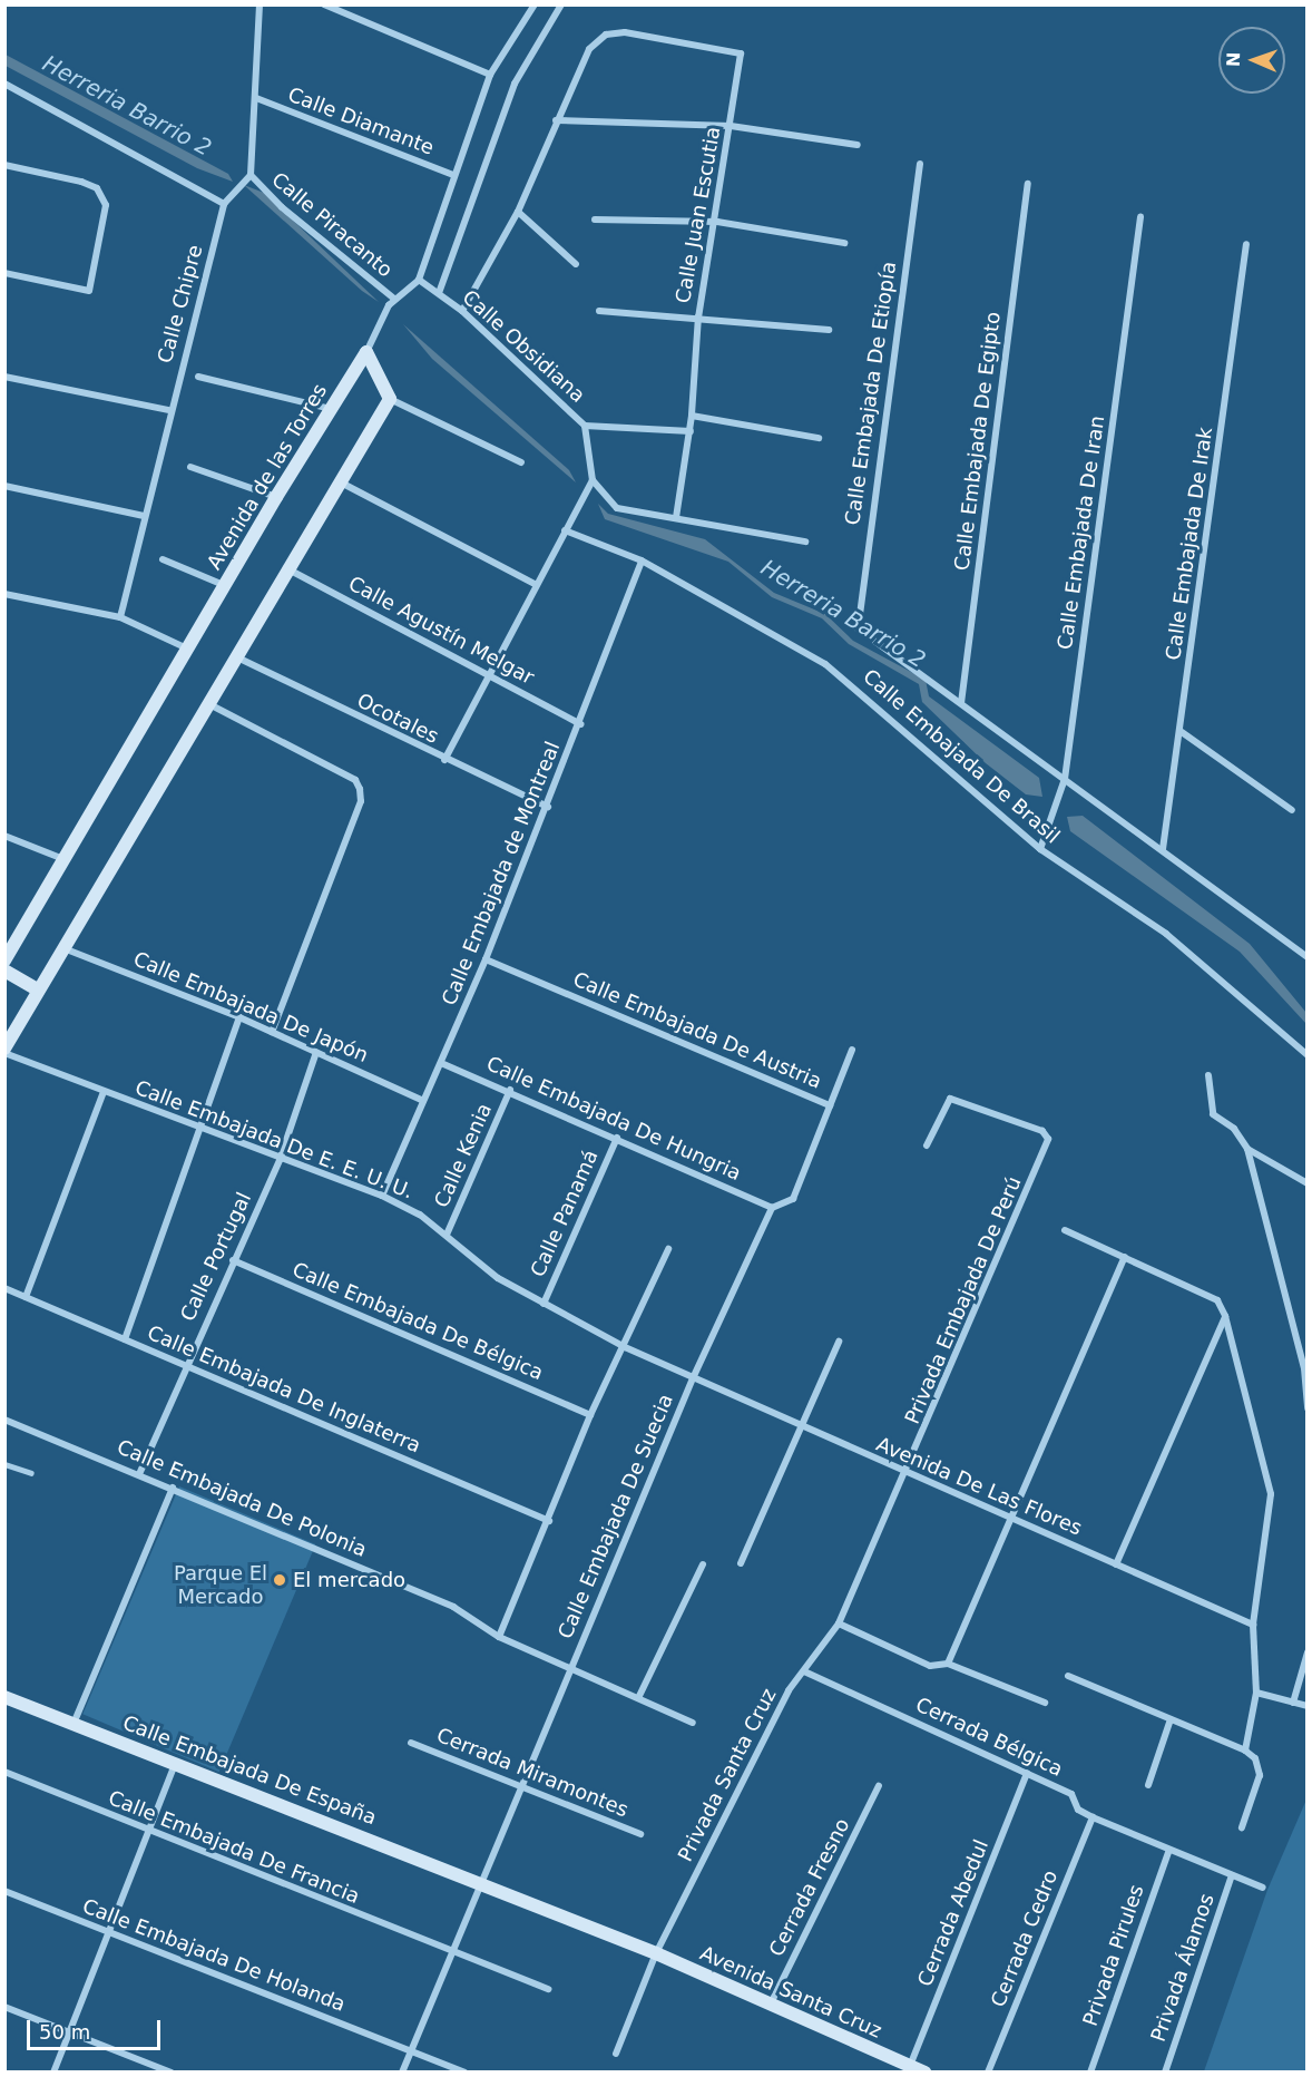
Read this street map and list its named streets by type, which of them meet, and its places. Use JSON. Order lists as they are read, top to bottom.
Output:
{
  "streets": {
    "main road": ["Avenida de las Torres", "Calle Embajada De España", "Avenida Santa Cruz"],
    "street": [
      "Calle Diamante",
      "Calle Juan Escutia",
      "Calle Piracanto",
      "Calle Chipre",
      "Calle Obsidiana",
      "Calle Embajada De Etiopía",
      "Calle Embajada De Egipto",
      "Calle Embajada De Iran",
      "Calle Embajada De Irak",
      "Calle Agustín Melgar",
      "Ocotales",
      "Calle Embajada De Brasil",
      "Calle Embajada de Montreal",
      "Calle Embajada De Japón",
      "Calle Embajada De Austria",
      "Calle Embajada De Hungria",
      "Calle Embajada De E. E. U. U.",
      "Calle Kenia",
      "Calle Panamá",
      "Calle Portugal",
      "Privada Embajada De Perú",
      "Calle Embajada De Bélgica",
      "Calle Embajada De Inglaterra",
      "Avenida De Las Flores",
      "Calle Embajada De Polonia",
      "Calle Embajada De Suecia",
      "Cerrada Bélgica",
      "Cerrada Miramontes",
      "Privada Santa Cruz",
      "Calle Embajada De Francia",
      "Cerrada Fresno",
      "Cerrada Abedul",
      "Cerrada Cedro",
      "Calle Embajada De Holanda",
      "Privada Pirules",
      "Privada Álamos"
    ]
  },
  "crossings": [
    ["Calle Piracanto", "Calle Chipre"],
    ["Calle Piracanto", "Avenida de las Torres"],
    ["Calle Obsidiana", "Avenida de las Torres"],
    ["Calle Obsidiana", "Calle Embajada De Brasil"],
    ["Calle Embajada De Etiopía", "Calle Embajada De Egipto"],
    ["Calle Embajada De Iran", "Calle Embajada De Brasil"],
    ["Calle Agustín Melgar", "Calle Embajada de Montreal"],
    ["Ocotales", "Calle Embajada de Montreal"],
    ["Calle Embajada De Brasil", "Calle Embajada de Montreal"],
    ["Calle Embajada de Montreal", "Calle Embajada De Japón"],
    ["Calle Embajada de Montreal", "Calle Embajada De Austria"],
    ["Calle Embajada de Montreal", "Calle Embajada De Hungria"],
    ["Calle Embajada de Montreal", "Calle Embajada De E. E. U. U."],
    ["Calle Embajada De Japón", "Calle Portugal"],
    ["Calle Embajada De Austria", "Calle Embajada De Hungria"],
    ["Calle Embajada De Austria", "Calle Embajada De E. E. U. U."],
    ["Calle Embajada De Austria", "Avenida De Las Flores"],
    ["Calle Embajada De Austria", "Calle Embajada De Suecia"],
    ["Calle Embajada De Hungria", "Calle Kenia"],
    ["Calle Embajada De Hungria", "Calle Panamá"],
    ["Calle Embajada De E. E. U. U.", "Calle Kenia"],
    ["Calle Embajada De E. E. U. U.", "Calle Panamá"],
    ["Calle Embajada De E. E. U. U.", "Calle Portugal"],
    ["Calle Embajada De E. E. U. U.", "Avenida De Las Flores"],
    ["Calle Embajada De E. E. U. U.", "Calle Embajada De Suecia"],
    ["Calle Portugal", "Calle Embajada De Bélgica"],
    ["Calle Portugal", "Calle Embajada De Inglaterra"],
    ["Calle Portugal", "Calle Embajada De Polonia"],
    ["Privada Embajada De Perú", "Avenida De Las Flores"],
    ["Privada Embajada De Perú", "Privada Santa Cruz"],
    ["Avenida De Las Flores", "Calle Embajada De Suecia"],
    ["Avenida De Las Flores", "Privada Santa Cruz"],
    ["Calle Embajada De Polonia", "Calle Embajada De Suecia"],
    ["Calle Embajada De Suecia", "Calle Embajada De España"],
    ["Calle Embajada De Suecia", "Cerrada Miramontes"],
    ["Cerrada Bélgica", "Privada Santa Cruz"],
    ["Cerrada Bélgica", "Cerrada Abedul"],
    ["Cerrada Bélgica", "Cerrada Cedro"],
    ["Cerrada Bélgica", "Privada Pirules"],
    ["Cerrada Bélgica", "Privada Álamos"],
    ["Calle Embajada De España", "Privada Santa Cruz"],
    ["Calle Embajada De España", "Avenida Santa Cruz"],
    ["Privada Santa Cruz", "Avenida Santa Cruz"],
    ["Cerrada Fresno", "Avenida Santa Cruz"],
    ["Cerrada Abedul", "Avenida Santa Cruz"]
  ],
  "water": ["Herreria Barrio 2"],
  "parks": ["Parque El Mercado"],
  "places": ["El mercado"],
  "scale_bar": "50 m",
  "north": "left"
}
